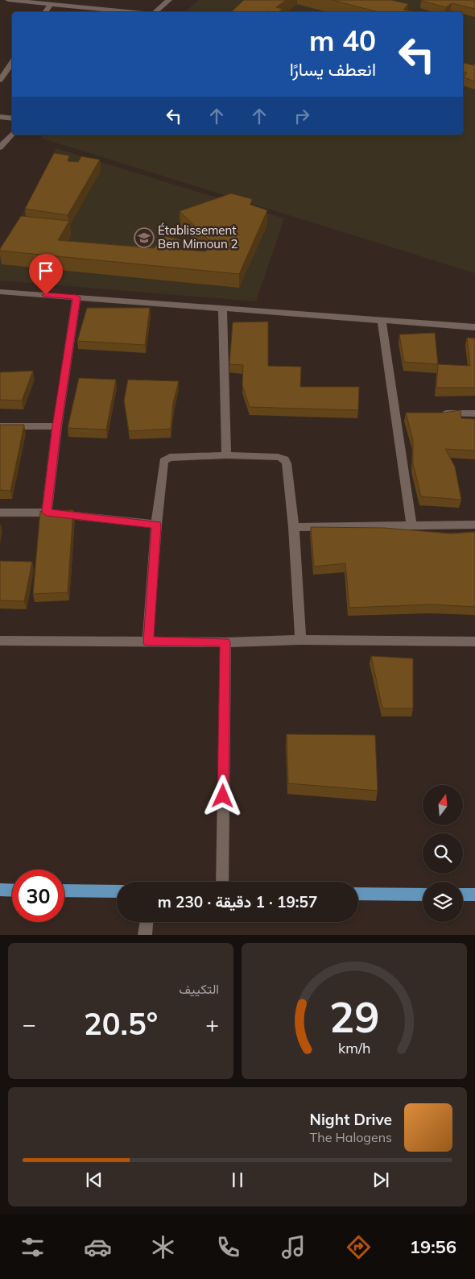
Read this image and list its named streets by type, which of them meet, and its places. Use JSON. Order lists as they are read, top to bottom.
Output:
{
  "places": {
    "school or university": ["Établissement Ben Mimoun 2"]
  },
  "north": "top",
  "page": {
    "turn": ["40 m", "انعطف يسارًا"],
    "limit": "30",
    "trip": "19:57 · 1 دقيقة · 230 m",
    "tile": "التكييف",
    "heat": ["−", "20.5°", "+"],
    "song": ["Night Drive", "The Halogens"],
    "tabs": "19:56",
    "gauge": ["29", "km/h"]
  }
}
